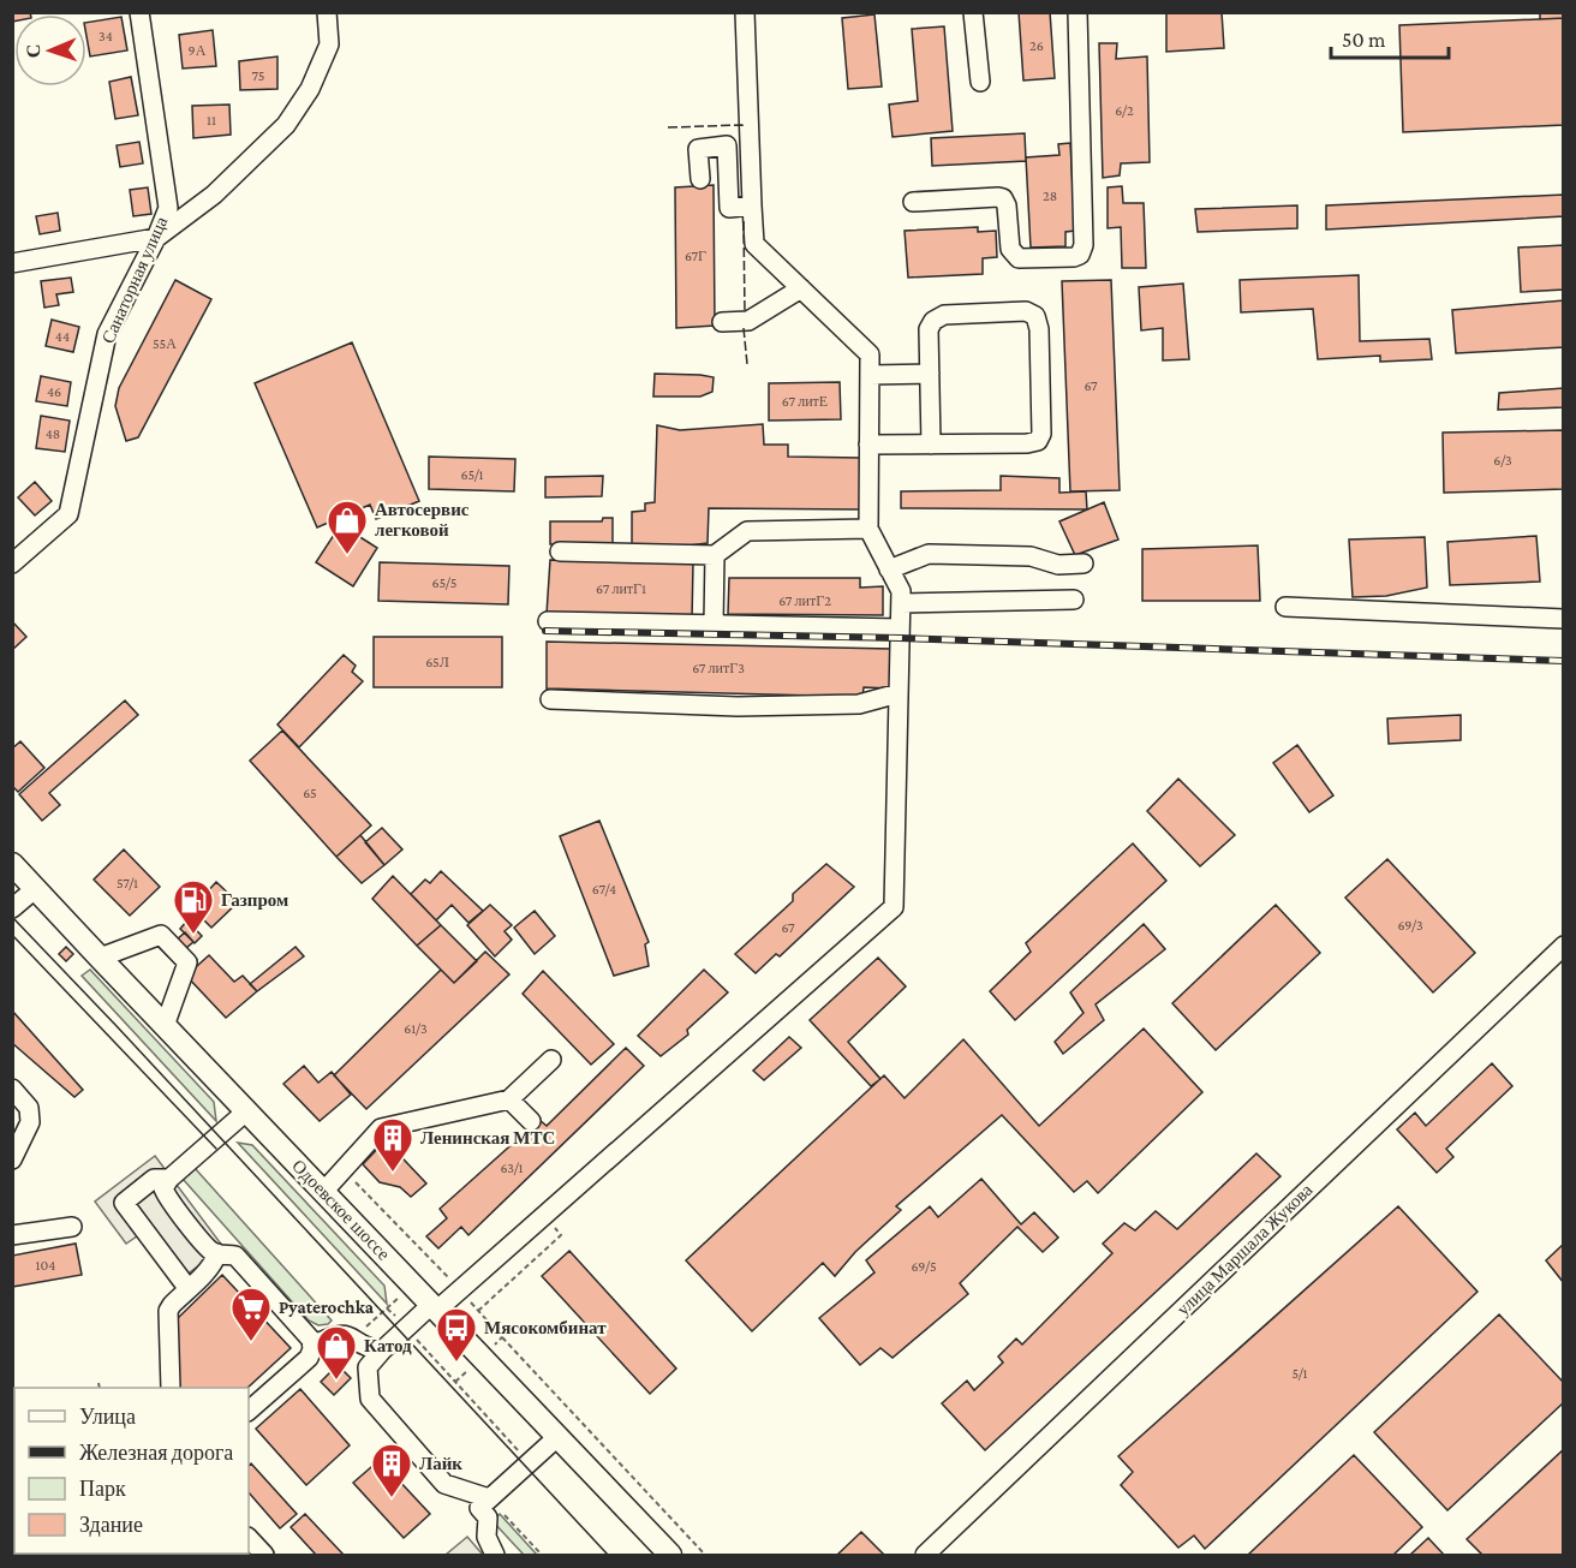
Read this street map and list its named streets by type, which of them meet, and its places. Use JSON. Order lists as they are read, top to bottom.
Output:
{
  "streets": {
    "main road": ["Одоевское шоссе"],
    "street": ["Санаторная улица", "улица Маршала Жукова"]
  },
  "places": {
    "shop": ["Автосервис легковой", "Катод"],
    "fuel station": ["Газпром"],
    "building": ["Ленинская МТС", "Лайк"],
    "supermarket": ["Pyaterochka"],
    "bus stop": ["Мясокомбинат"]
  },
  "house_numbers": [
    "34",
    "26",
    "9А",
    "75",
    "6/2",
    "11",
    "28",
    "67Г",
    "44",
    "55А",
    "67",
    "46",
    "67 литЕ",
    "48",
    "6/3",
    "65/1",
    "65/5",
    "67 литГ1",
    "67 литГ2",
    "65Л",
    "67 литГ3",
    "65",
    "57/1",
    "67/4",
    "69/3",
    "67",
    "61/3",
    "63/1",
    "104",
    "69/5",
    "5/1"
  ],
  "legend": [
    "Улица",
    "Железная дорога",
    "Парк",
    "Здание"
  ],
  "scale_bar": "50 m",
  "north": "left"
}
